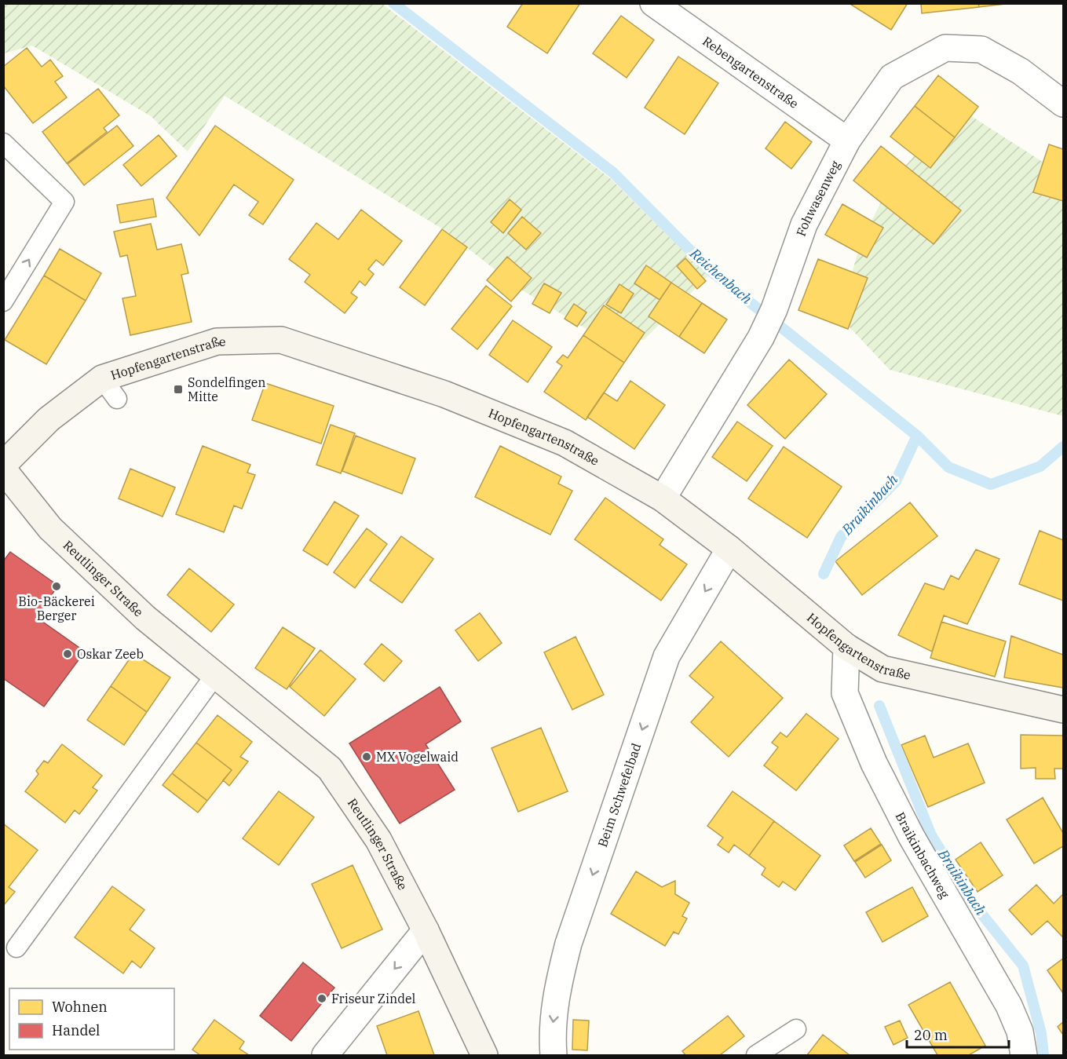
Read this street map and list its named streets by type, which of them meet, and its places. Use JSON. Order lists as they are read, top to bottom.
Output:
{
  "streets": {
    "street": [
      "Rebengartenstraße",
      "Fohwasenweg",
      "Hopfengartenstraße",
      "Reutlinger Straße",
      "Beim Schwefelbad",
      "Braikinbachweg"
    ]
  },
  "crossings": [
    ["Rebengartenstraße", "Fohwasenweg"],
    ["Fohwasenweg", "Hopfengartenstraße"],
    ["Hopfengartenstraße", "Beim Schwefelbad"],
    ["Hopfengartenstraße", "Braikinbachweg"]
  ],
  "one_way": ["Beim Schwefelbad"],
  "water": ["Reichenbach", "Braikinbach"],
  "places": {
    "transit": ["Sondelfingen Mitte"],
    "other": [
      "Bio-Bäckerei Berger",
      "Oskar Zeeb",
      "MX Vogelwaid",
      "Friseur Zindel"
    ]
  },
  "legend": ["Wohnen", "Handel"],
  "scale_bar": "20 m"
}
